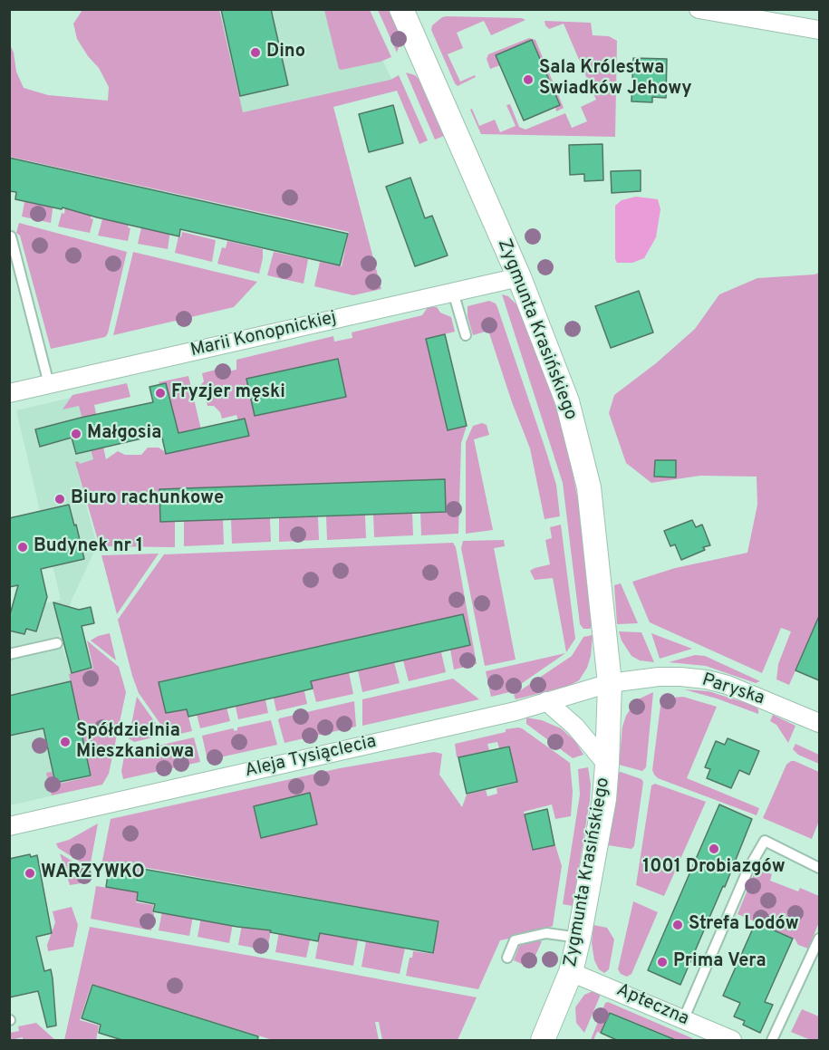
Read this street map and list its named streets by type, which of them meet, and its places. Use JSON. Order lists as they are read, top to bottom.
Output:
{
  "streets": {
    "street": [
      "Zygmunta Krasińskiego",
      "Marii Konopnickiej",
      "Paryska",
      "Aleja Tysiąclecia",
      "Apteczna"
    ]
  },
  "crossings": [
    ["Zygmunta Krasińskiego", "Marii Konopnickiej"],
    ["Zygmunta Krasińskiego", "Paryska"],
    ["Zygmunta Krasińskiego", "Aleja Tysiąclecia"],
    ["Zygmunta Krasińskiego", "Apteczna"],
    ["Paryska", "Aleja Tysiąclecia"]
  ],
  "places": [
    "Dino",
    "Sala Królestwa Swiadków Jehowy",
    "Fryzjer męski",
    "Małgosia",
    "Biuro rachunkowe",
    "Budynek nr 1",
    "Spółdzielnia Mieszkaniowa",
    "1001 Drobiazgów",
    "WARZYWKO",
    "Strefa Lodów",
    "Prima Vera"
  ]
}
